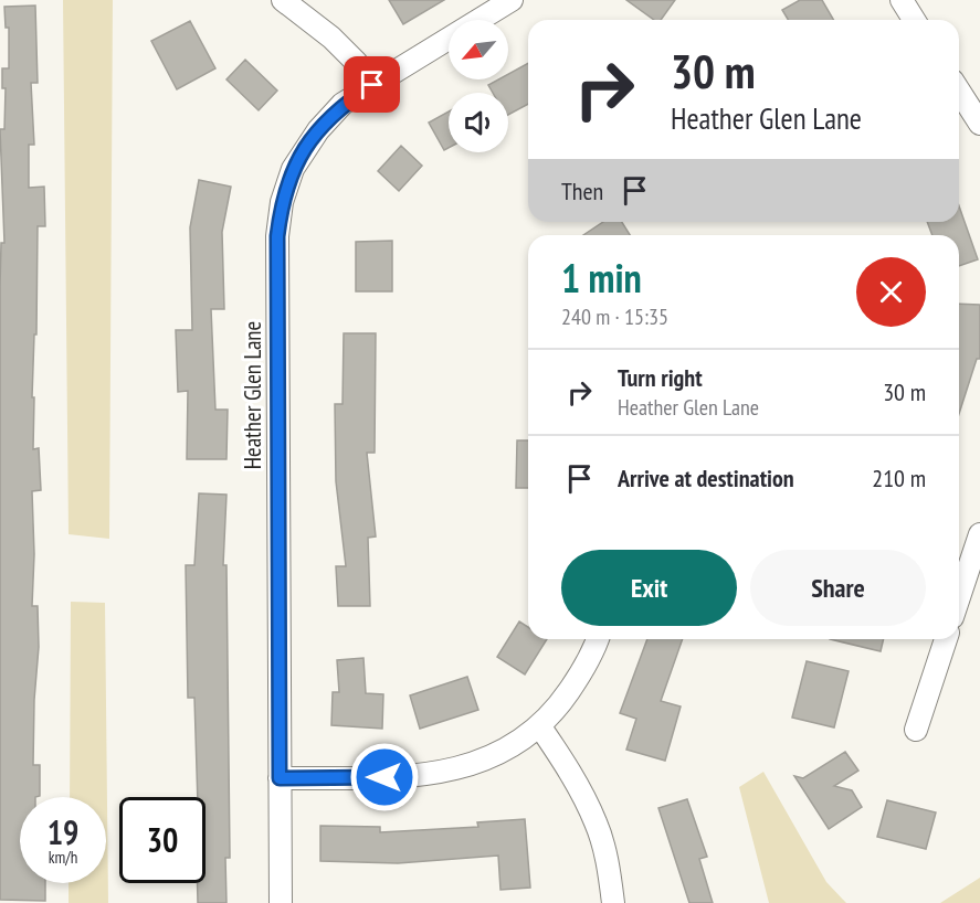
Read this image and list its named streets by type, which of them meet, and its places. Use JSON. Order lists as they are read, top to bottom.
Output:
{
  "streets": {
    "street": ["Heather Glen Lane"]
  },
  "north": "bottom left",
  "page": {
    "turn": ["30 m", "Heather Glen Lane"],
    "then": "Then",
    "heading": ["1 min", "240 m · 15:35"],
    "list": [
      {
        "name": "Turn right",
        "note": "Heather Glen Lane",
        "value": "30 m"
      },
      {
        "name": "Arrive at destination",
        "value": "210 m"
      }
    ],
    "buttons": ["Exit", "Share"],
    "speed": "19 km/h",
    "limit": "30"
  }
}
